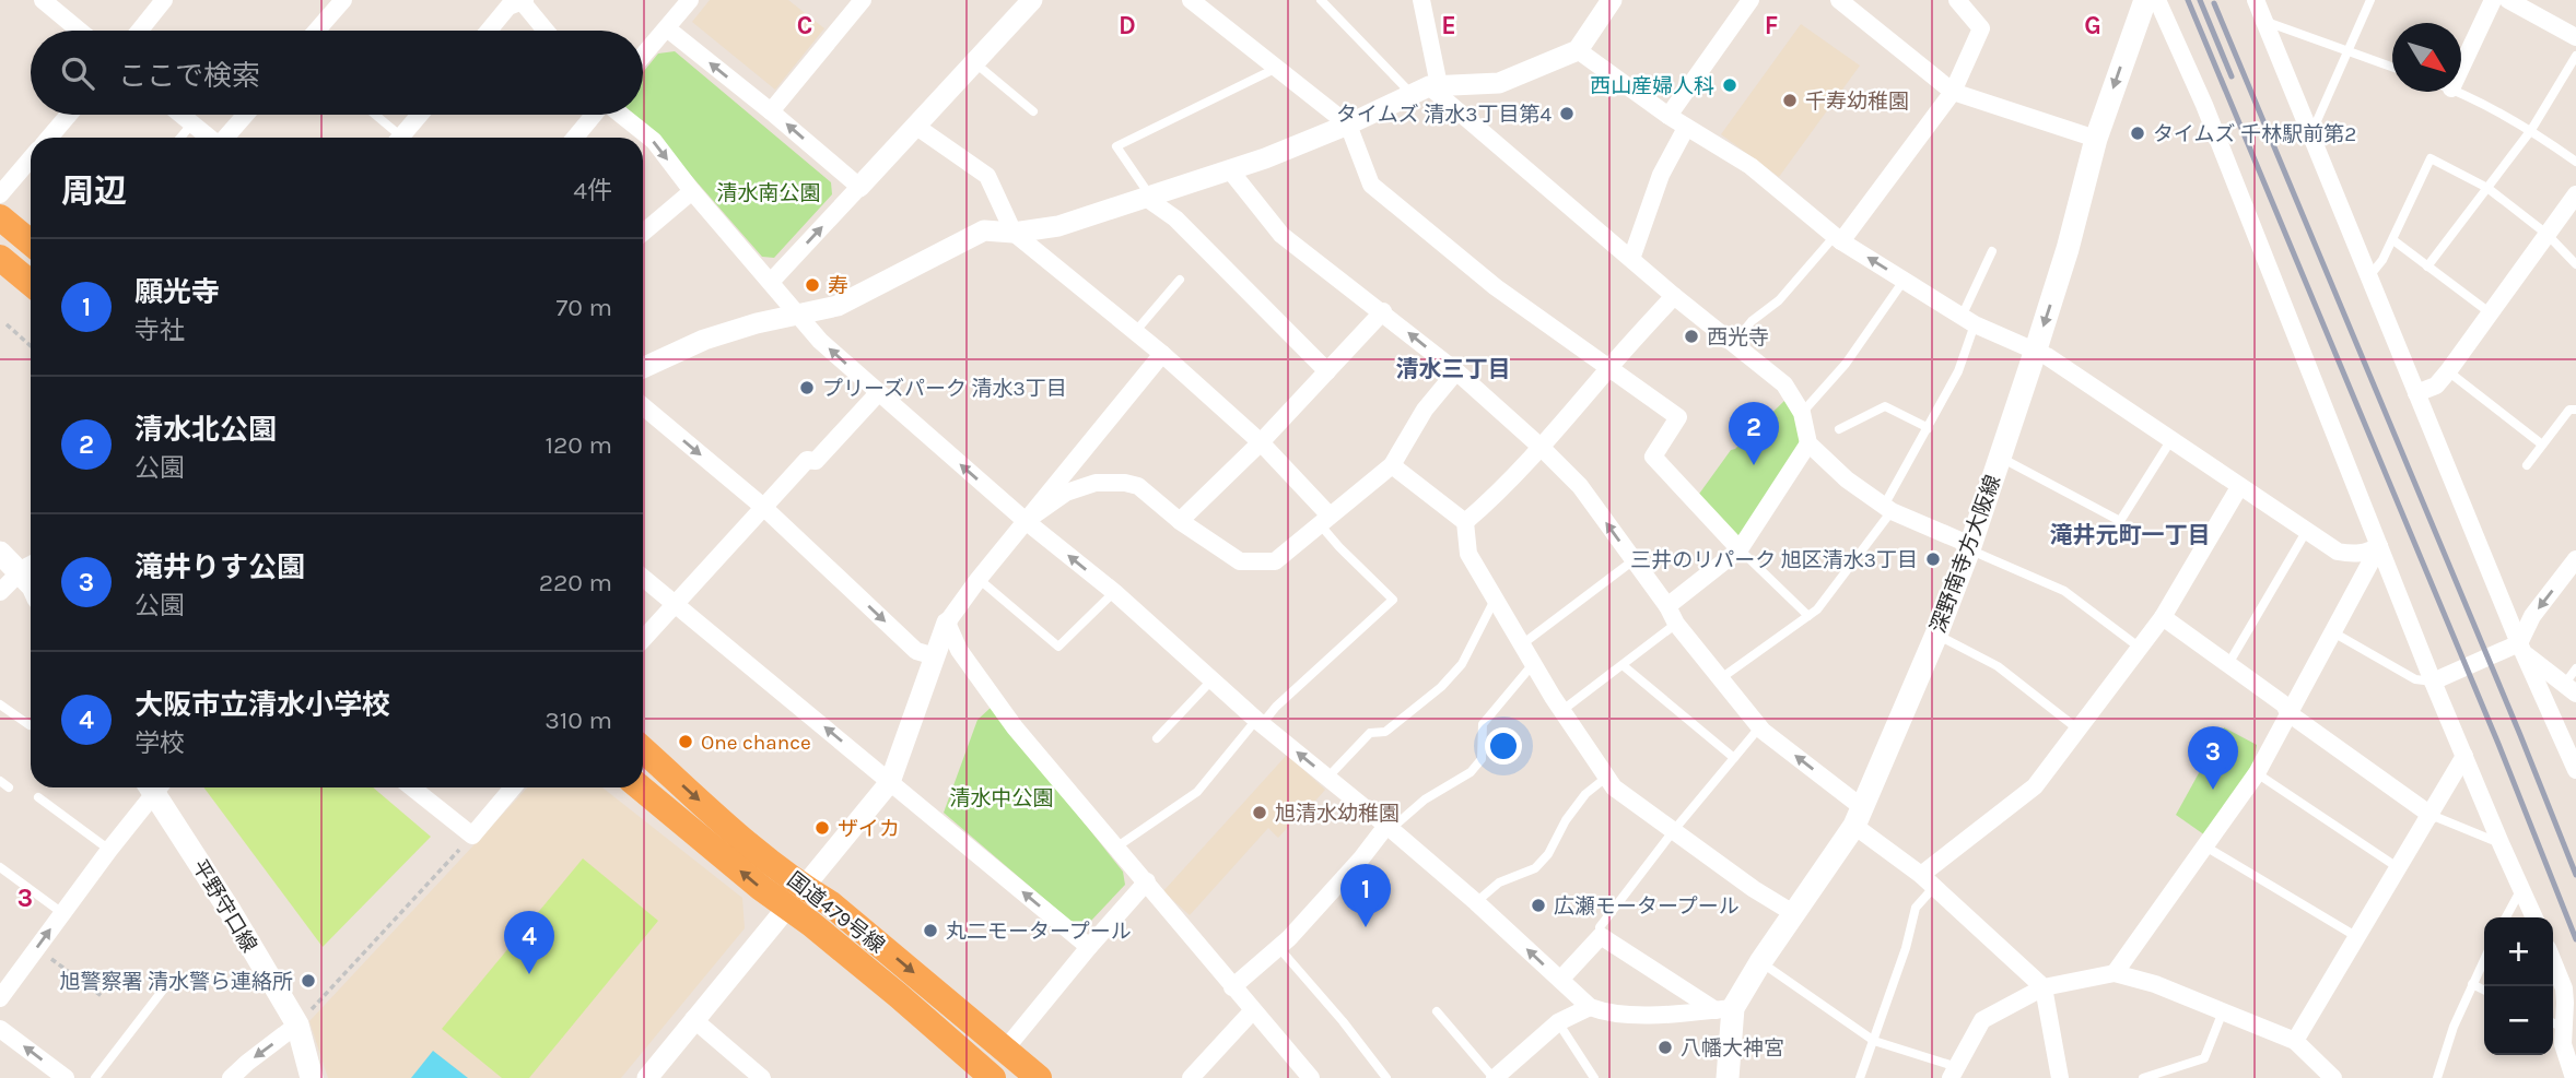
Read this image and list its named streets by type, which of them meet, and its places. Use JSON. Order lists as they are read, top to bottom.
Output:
{
  "streets": {
    "highway": ["国道479号線"],
    "main road": ["深野南寺方大阪線", "平野守口線"]
  },
  "districts": ["清水三丁目", "滝井元町一丁目"],
  "parks": ["清水南公園", "清水中公園"],
  "places": [
    "西山産婦人科",
    "千寿幼稚園",
    "タイムズ 清水3丁目第4",
    "タイムズ 千林駅前第2",
    "寿",
    "西光寺",
    "プリーズパーク 清水3丁目",
    "三井のリパーク 旭区清水3丁目",
    "One chance",
    "旭清水幼稚園",
    "ザイカ",
    "広瀬モータープール",
    "丸二モータープール",
    "旭警察署 清水警ら連絡所",
    "八幡大神宮"
  ],
  "north": "bottom right",
  "page": {
    "search": "ここで検索",
    "heading": ["周辺", "4件"],
    "list": [
      {
        "mark": "1",
        "name": "願光寺",
        "note": "寺社",
        "value": "70 m"
      },
      {
        "mark": "2",
        "name": "清水北公園",
        "note": "公園",
        "value": "120 m"
      },
      {
        "mark": "3",
        "name": "滝井りす公園",
        "note": "公園",
        "value": "220 m"
      },
      {
        "mark": "4",
        "name": "大阪市立清水小学校",
        "note": "学校",
        "value": "310 m"
      }
    ],
    "pins": [
      "2",
      "3",
      "1",
      "4"
    ],
    "map_buttons": ["+", "−"]
  },
  "grid": {
    "columns": [
      "C",
      "D",
      "E",
      "F",
      "G"
    ],
    "rows": ["3"]
  }
}
